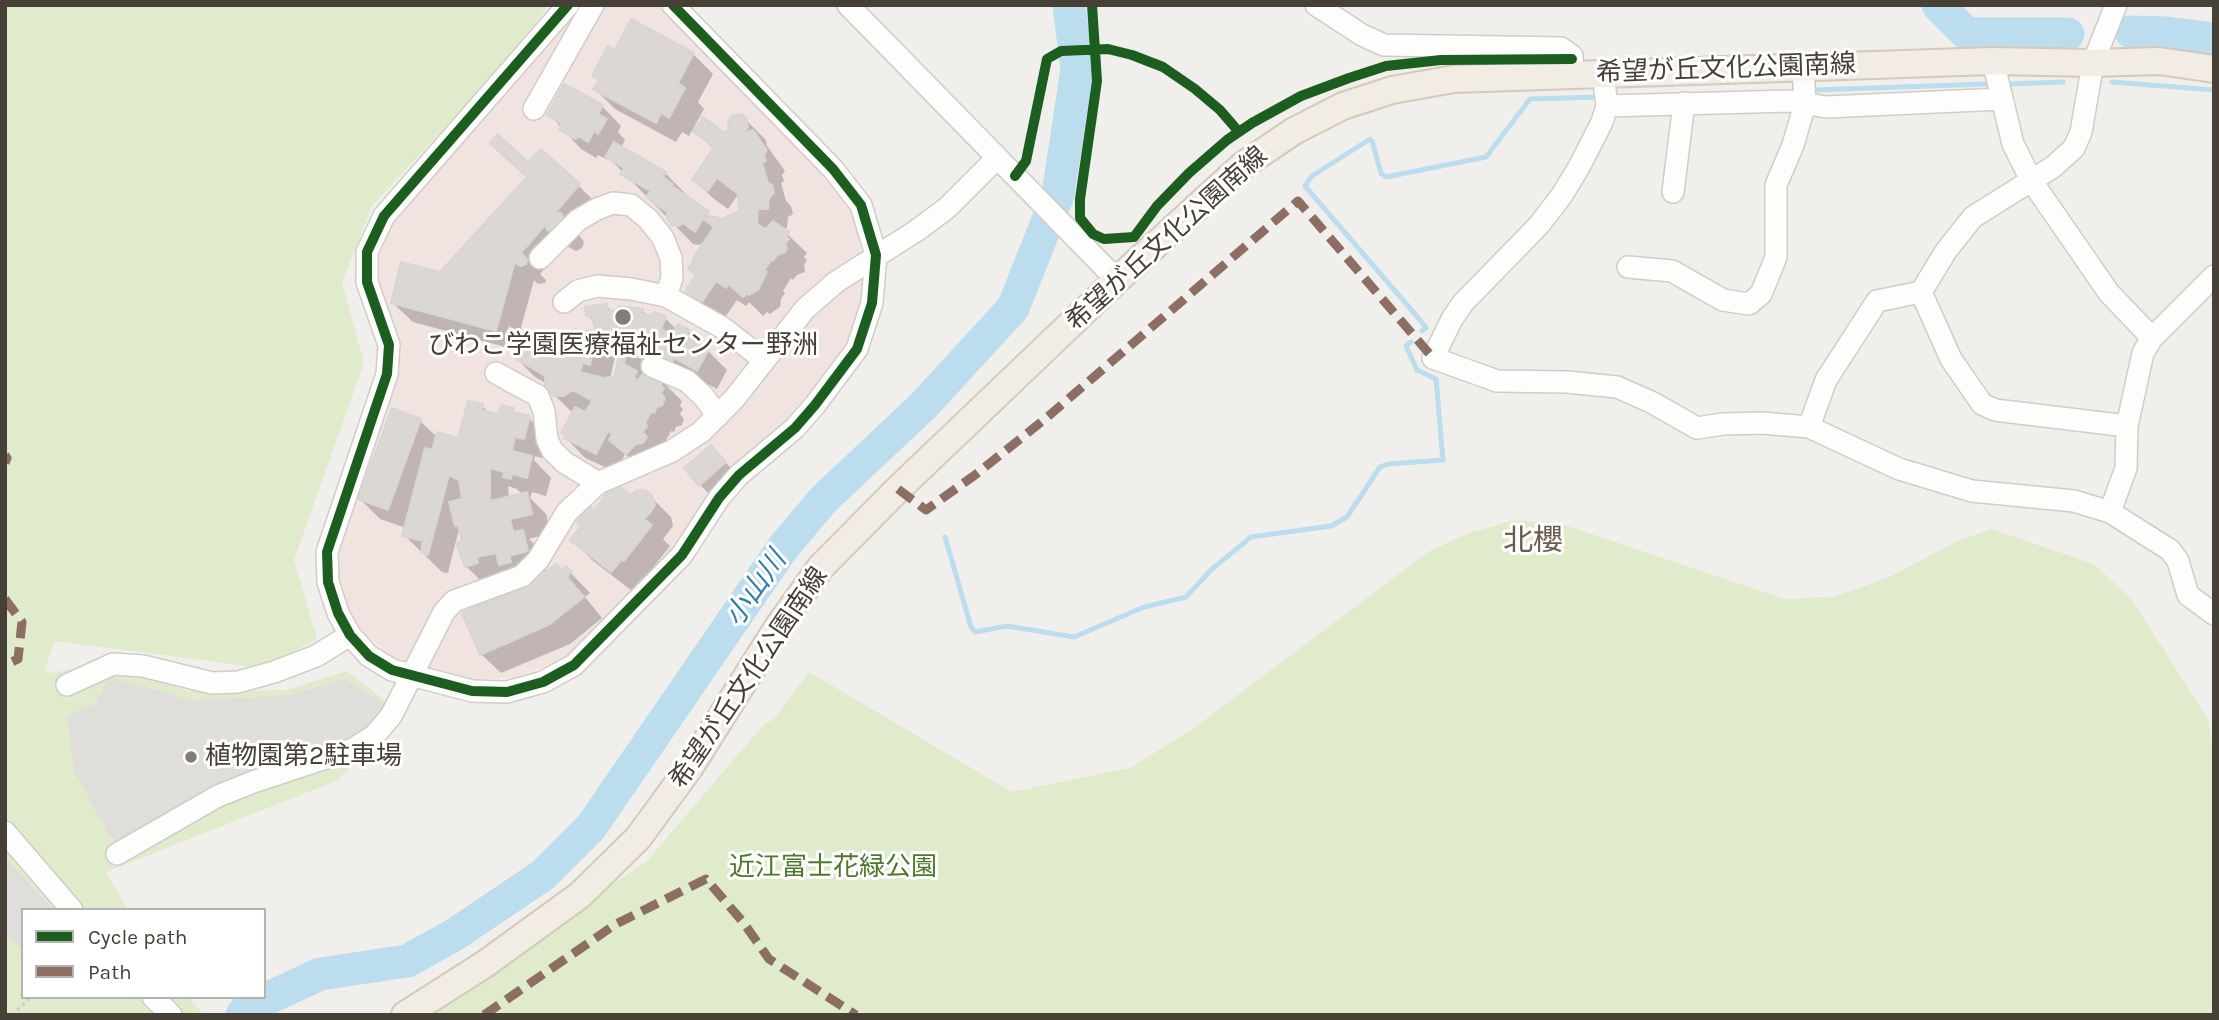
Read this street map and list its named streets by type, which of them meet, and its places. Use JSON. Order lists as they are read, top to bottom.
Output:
{
  "streets": {
    "main road": ["希望が丘文化公園南線"]
  },
  "districts": ["北櫻"],
  "water": ["小山川"],
  "parks": ["近江富士花緑公園"],
  "places": ["びわこ学園医療福祉センター野洲", "植物園第2駐車場"],
  "legend": ["Cycle path", "Path"]
}
